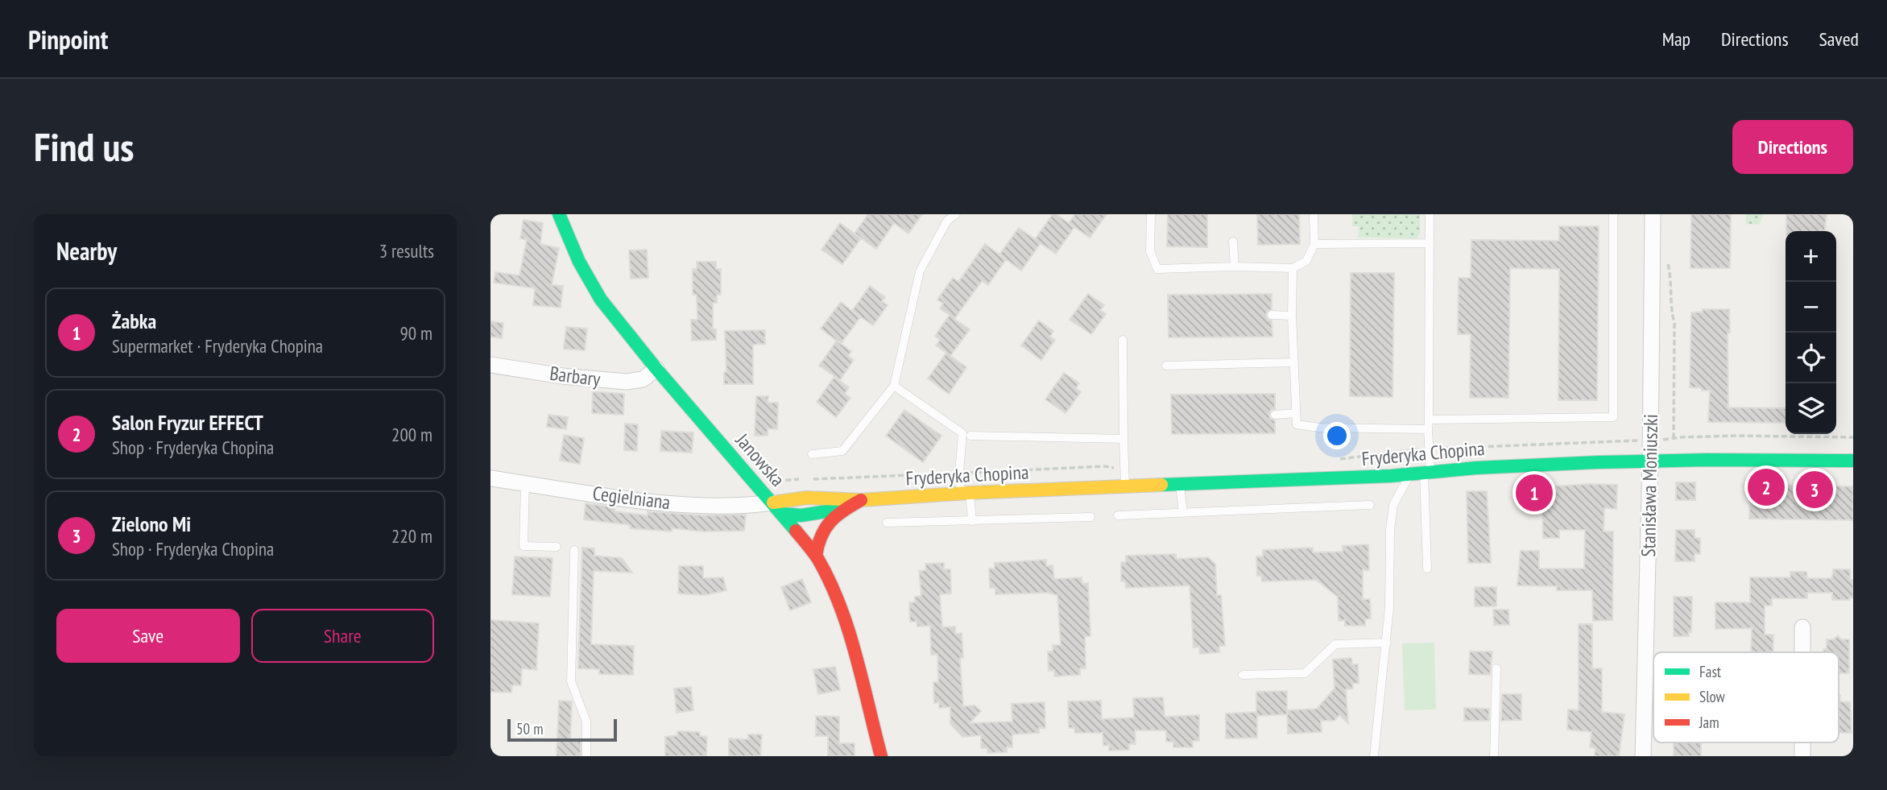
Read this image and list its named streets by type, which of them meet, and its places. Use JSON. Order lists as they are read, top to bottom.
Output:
{
  "streets": {
    "street": [
      "Barbary",
      "Fryderyka Chopina",
      "Janowska",
      "Stanisława Moniuszki",
      "Cegielniana"
    ]
  },
  "crossings": [
    ["Barbary", "Janowska"],
    ["Fryderyka Chopina", "Janowska"],
    ["Fryderyka Chopina", "Stanisława Moniuszki"],
    ["Fryderyka Chopina", "Cegielniana"],
    ["Janowska", "Cegielniana"]
  ],
  "legend": ["Fast", "Slow", "Jam"],
  "scale_bar": "50 m",
  "page": {
    "header": "Pinpoint",
    "nav": ["Map", "Directions", "Saved"],
    "buttons": [
      "Directions",
      ["Save", "Share"]
    ],
    "title": "Find us",
    "heading": ["Nearby", "3 results"],
    "map_buttons": ["+", "−"],
    "list": [
      {
        "mark": "1",
        "name": "Żabka",
        "note": "Supermarket · Fryderyka Chopina",
        "value": "90 m"
      },
      {
        "mark": "2",
        "name": "Salon Fryzur EFFECT",
        "note": "Shop · Fryderyka Chopina",
        "value": "200 m"
      },
      {
        "mark": "3",
        "name": "Zielono Mi",
        "note": "Shop · Fryderyka Chopina",
        "value": "220 m"
      }
    ],
    "pins": ["2", "3", "1"],
    "scale": "50 m"
  }
}
